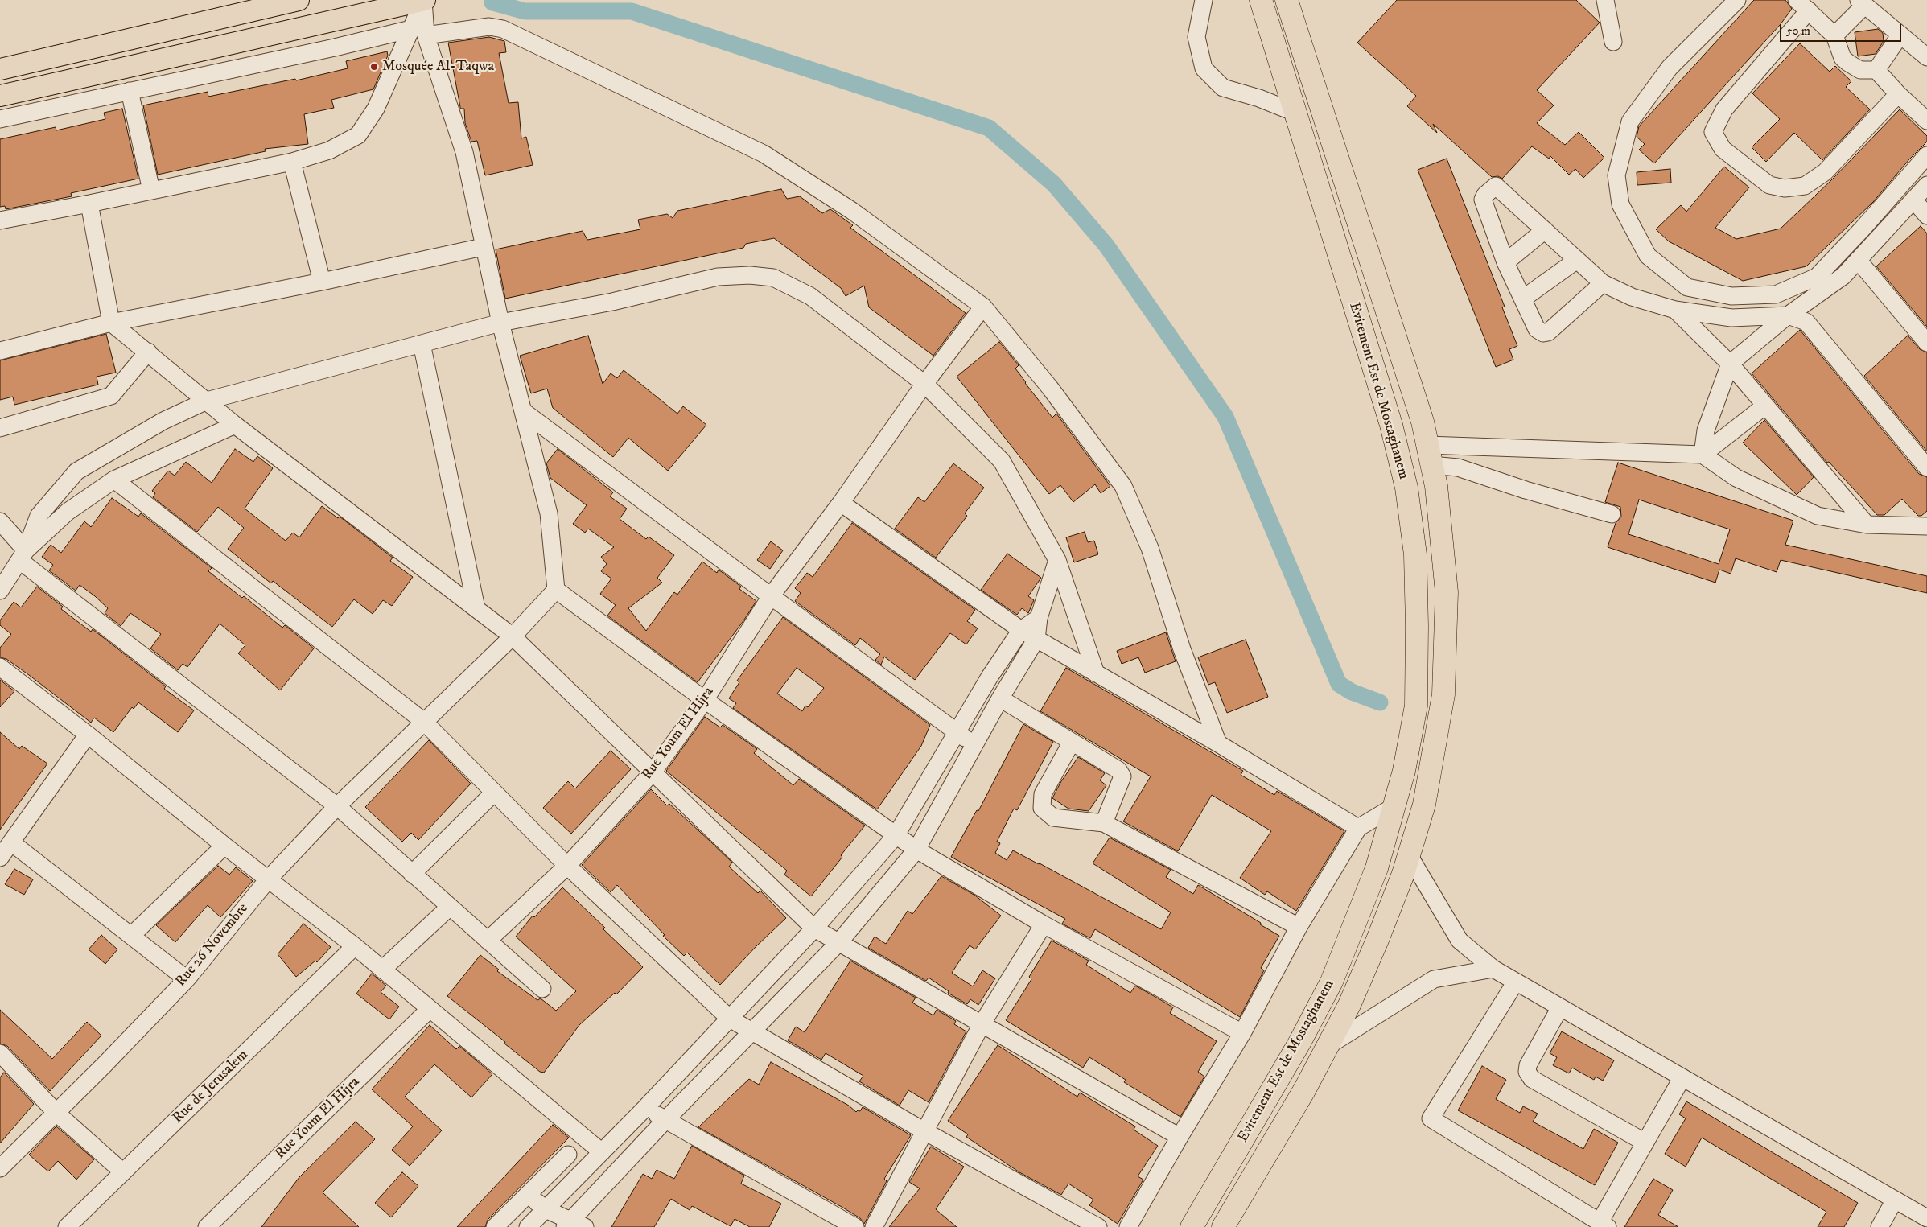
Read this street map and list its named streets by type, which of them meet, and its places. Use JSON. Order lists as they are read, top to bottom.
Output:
{
  "streets": {
    "highway": ["Evitement Est de Mostaghanem"],
    "street": ["Rue Youm El Hijra", "Rue 26 Novembre", "Rue de Jerusalem"]
  },
  "places": ["Mosquée Al-Taqwa"],
  "scale_bar": "50 m"
}
